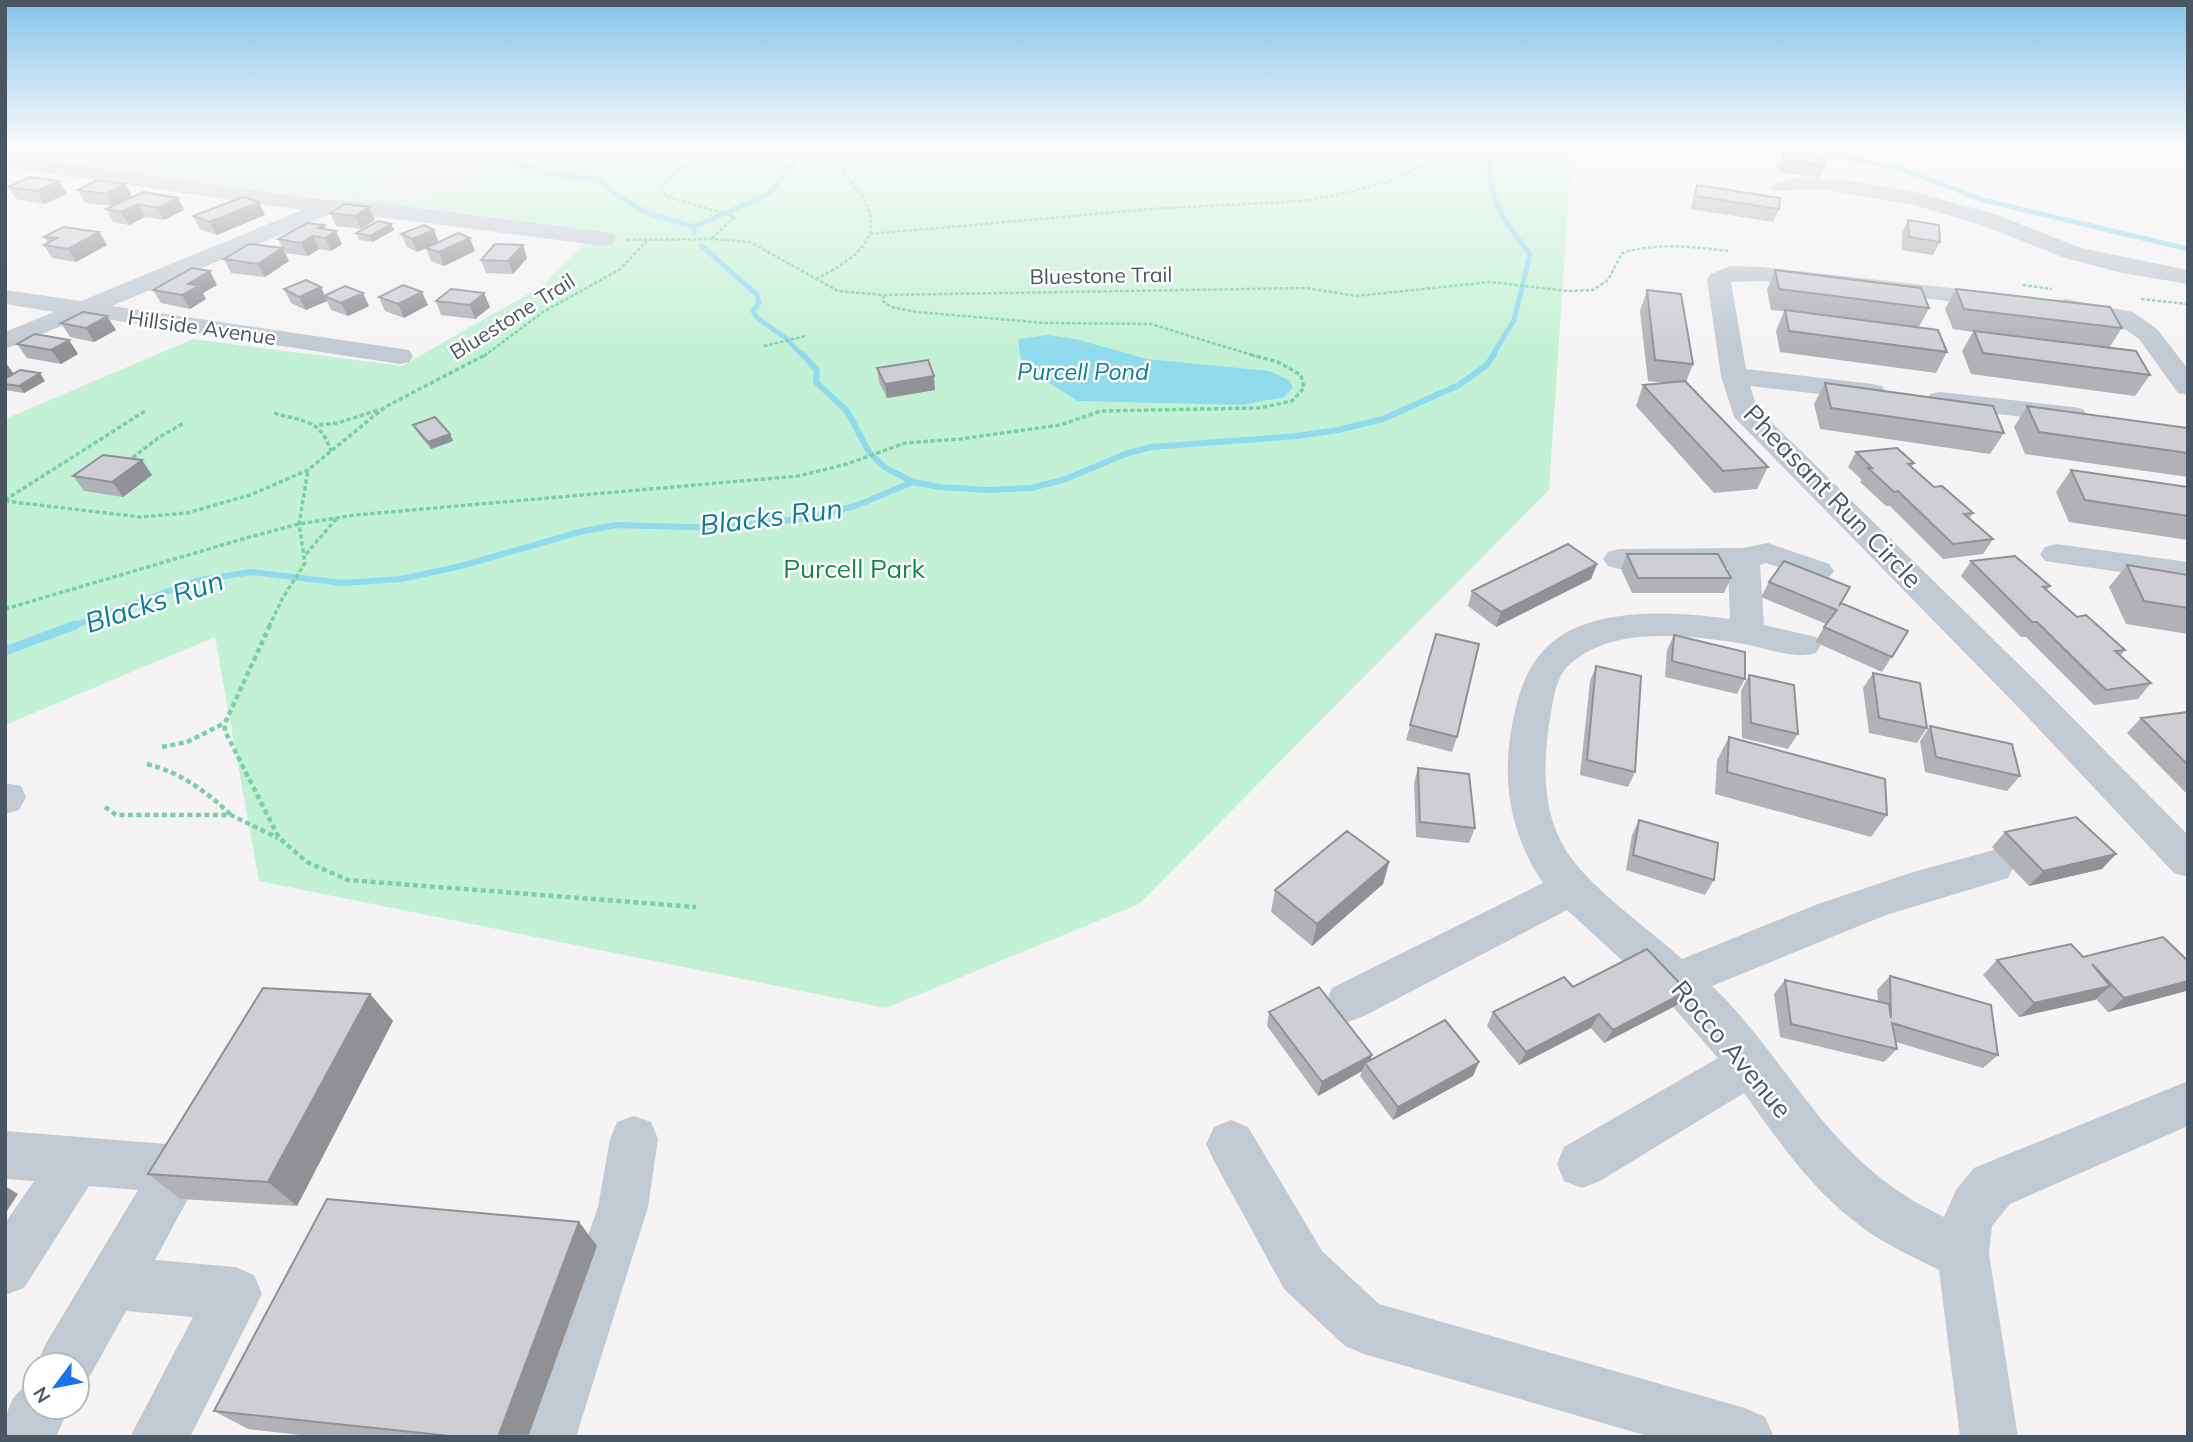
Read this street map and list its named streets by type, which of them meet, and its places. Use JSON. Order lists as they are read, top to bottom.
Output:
{
  "streets": {
    "street": ["Hillside Avenue", "Pheasant Run Circle", "Rocco Avenue"],
    "path": ["Bluestone Trail"]
  },
  "water": ["Purcell Pond", "Blacks Run"],
  "parks": ["Purcell Park"],
  "north": "bottom left"
}
